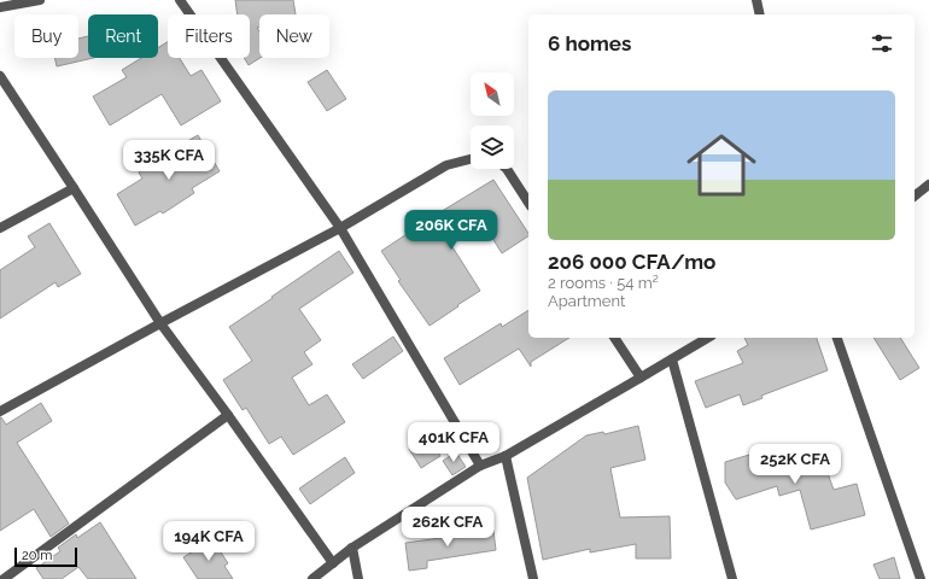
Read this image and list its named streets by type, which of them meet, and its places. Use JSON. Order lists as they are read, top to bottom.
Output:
{
  "scale_bar": "20 m",
  "north": "top left",
  "page": {
    "chip": [
      "Buy",
      "Rent",
      "Filters",
      "New"
    ],
    "heading": "6 homes",
    "list": [
      {
        "name": "206 000 CFA/mo",
        "note": "2 rooms · 54 m² · Apartment"
      }
    ],
    "price": [
      "335K CFA",
      "206K CFA",
      "401K CFA",
      "252K CFA",
      "262K CFA",
      "194K CFA"
    ],
    "scale": "20 m"
  }
}
